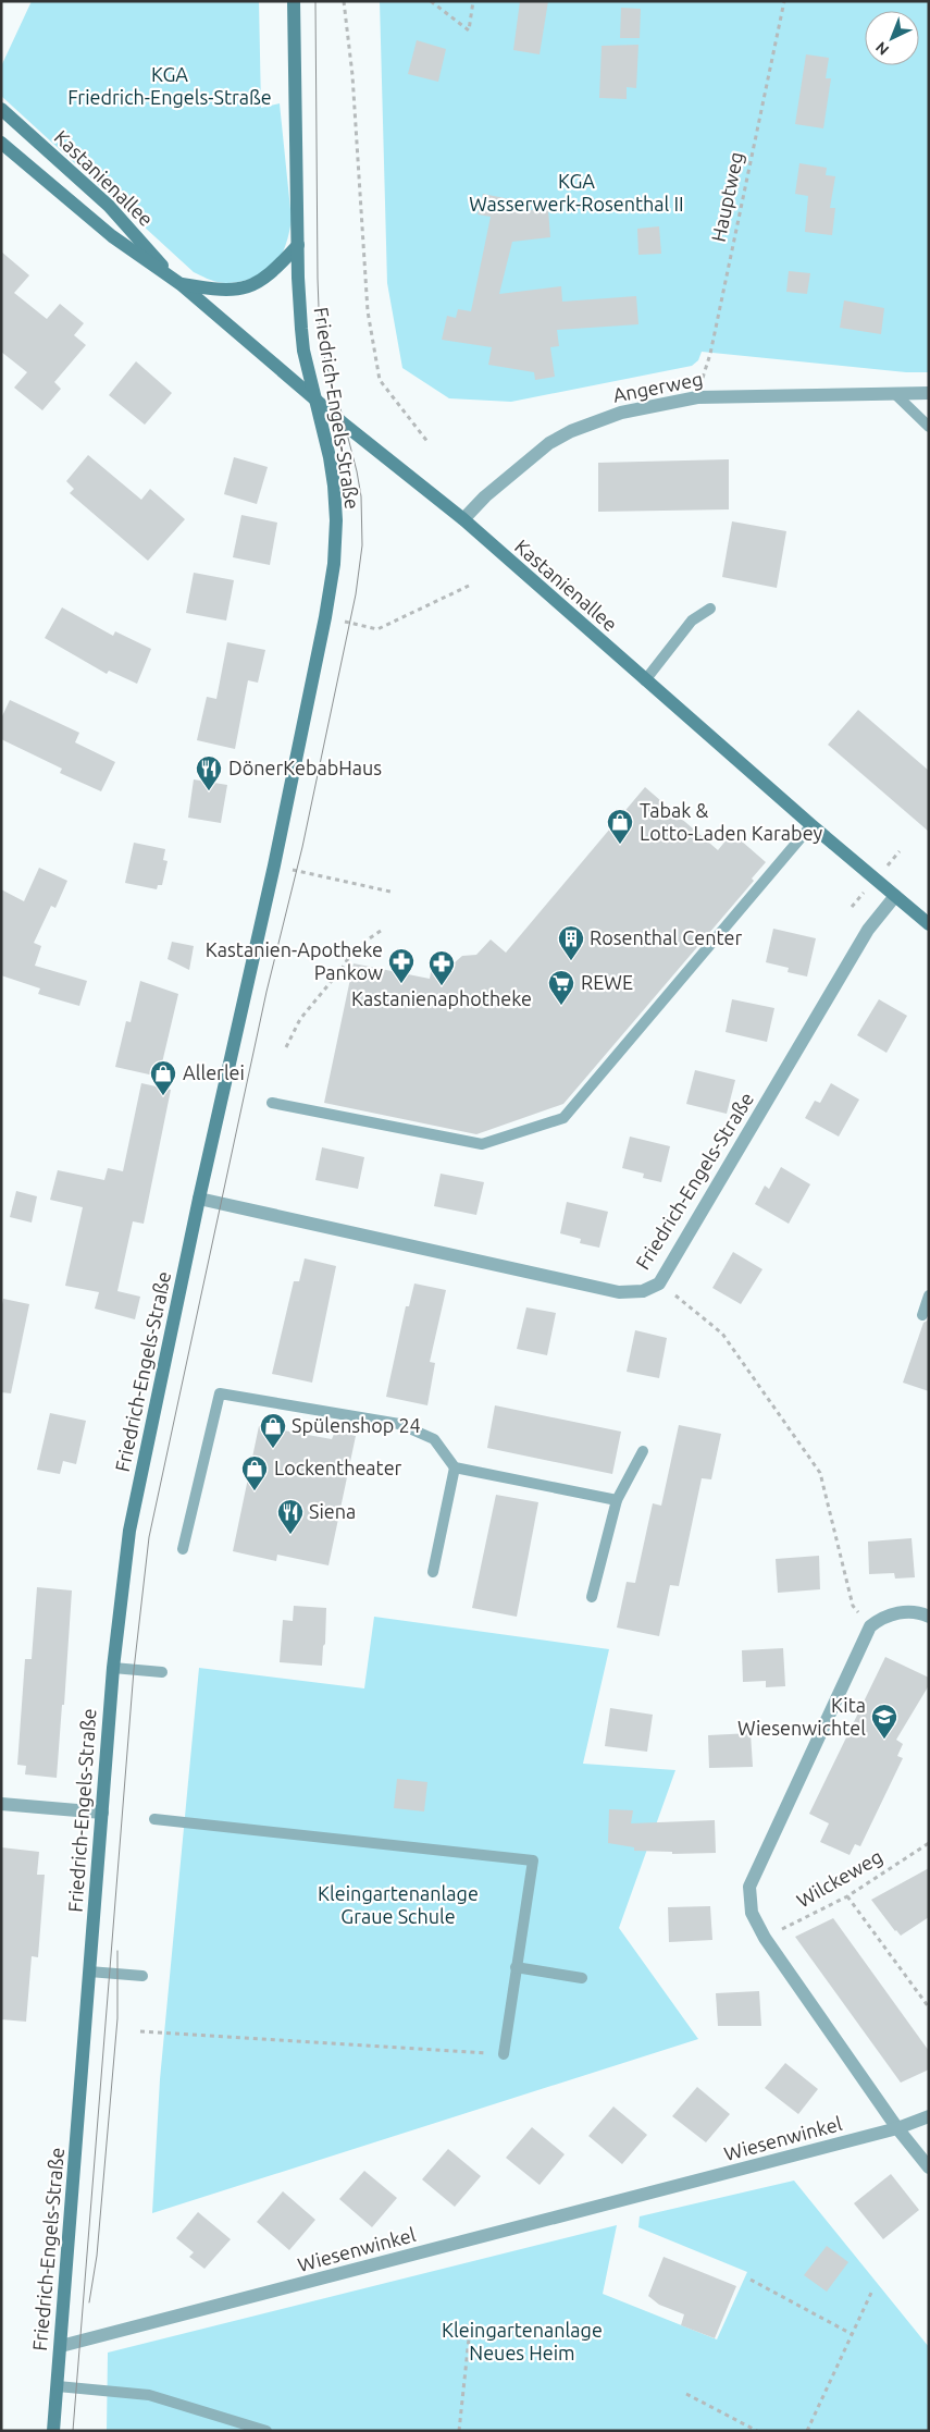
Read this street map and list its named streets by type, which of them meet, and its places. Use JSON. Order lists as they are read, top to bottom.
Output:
{
  "streets": {
    "main road": ["Kastanienallee", "Friedrich-Engels-Straße"],
    "street": ["Angerweg", "Wiesenwinkel"],
    "path": ["Hauptweg", "Wilckeweg"]
  },
  "crossings": [
    ["Kastanienallee", "Angerweg"],
    ["Kastanienallee", "Friedrich-Engels-Straße"],
    ["Hauptweg", "Angerweg"],
    ["Friedrich-Engels-Straße", "Wiesenwinkel"]
  ],
  "parks": [
    "KGA Friedrich-Engels-Straße",
    "KGA Wasserwerk-Rosenthal II",
    "Kleingartenanlage Graue Schule",
    "Kleingartenanlage Neues Heim"
  ],
  "places": {
    "restaurant": ["DönerKebabHaus", "Siena"],
    "shop": [
      "Tabak & Lotto-Laden Karabey",
      "Allerlei",
      "Spülenshop 24",
      "Lockentheater"
    ],
    "building": ["Rosenthal Center"],
    "pharmacy": ["Kastanien-Apotheke Pankow", "Kastanienaphotheke"],
    "supermarket": ["REWE"],
    "school or university": ["Kita Wiesenwichtel"]
  },
  "north": "bottom left"
}
